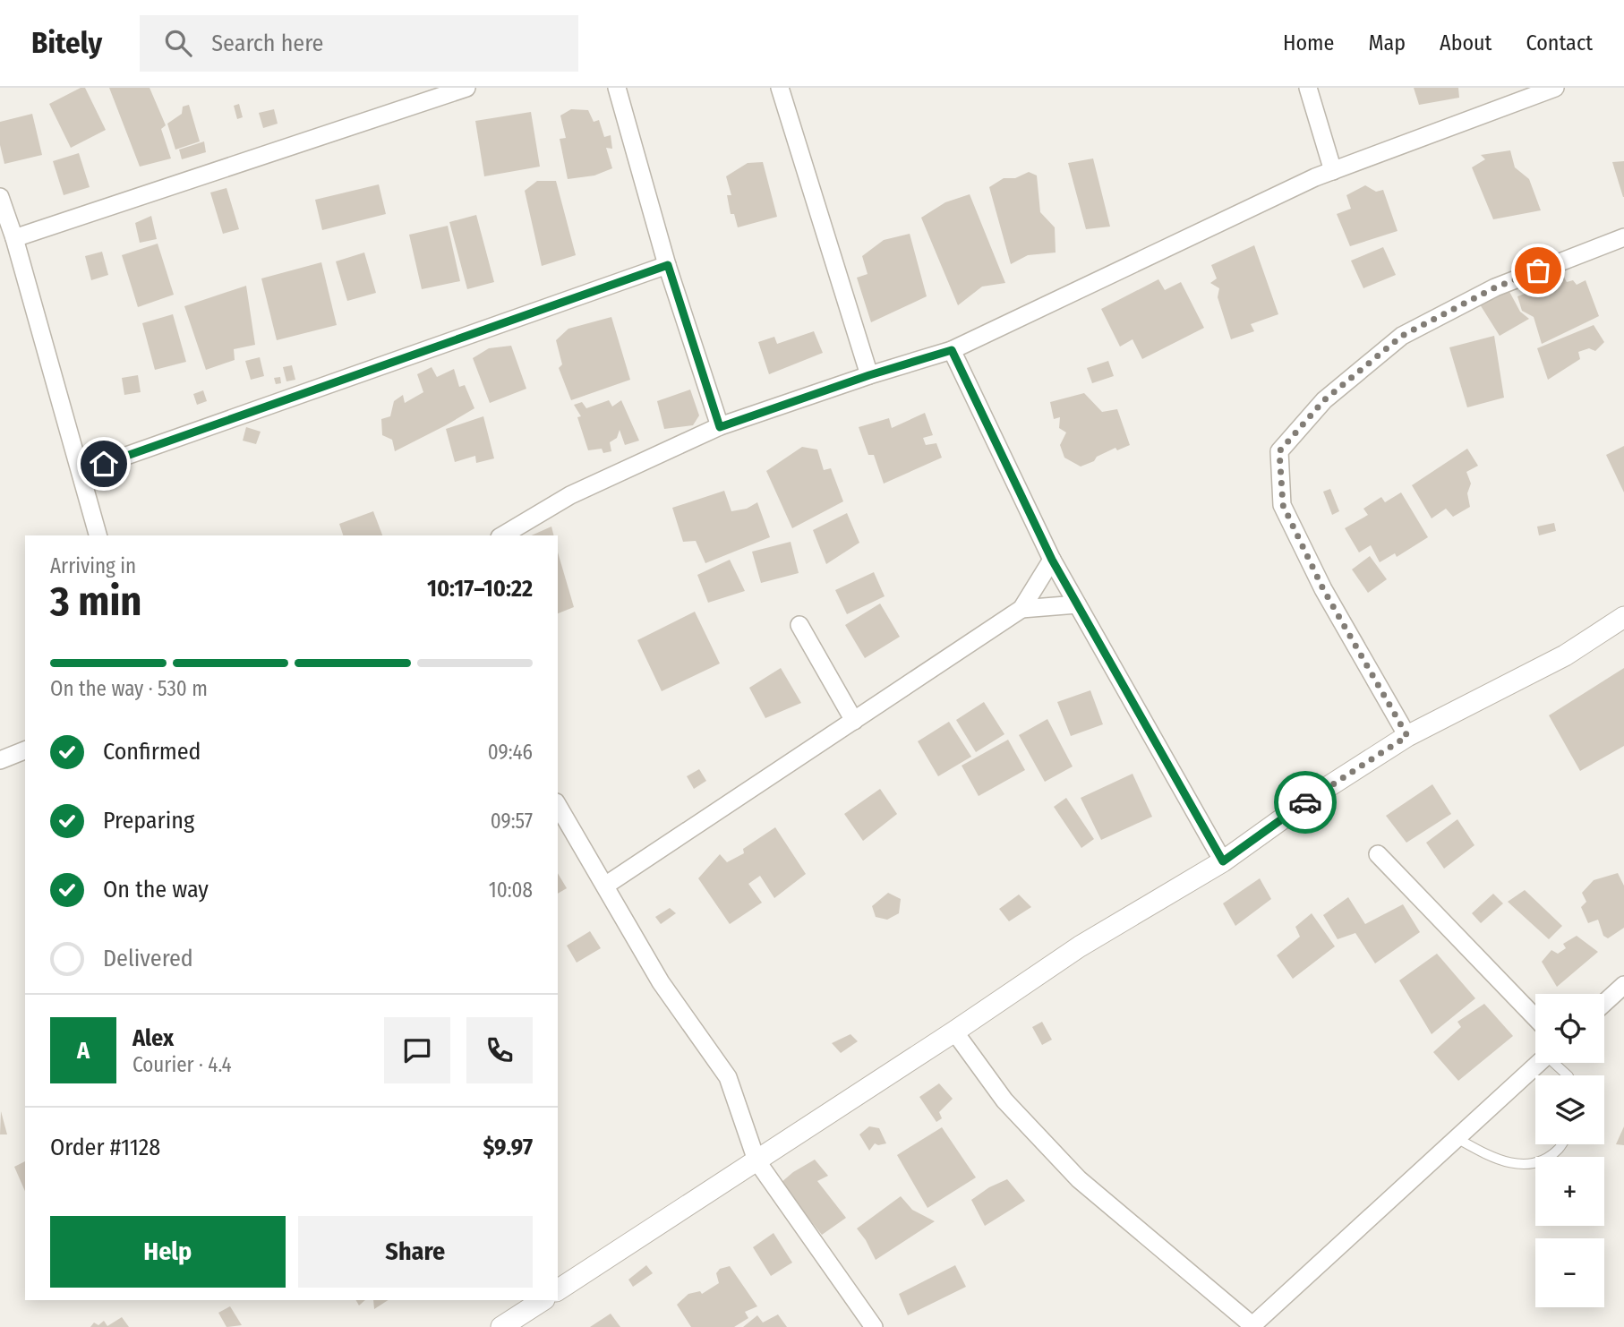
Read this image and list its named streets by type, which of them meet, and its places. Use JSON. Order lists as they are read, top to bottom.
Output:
{
  "page": {
    "header": "Bitely",
    "search": "Search here",
    "nav": [
      "Home",
      "Map",
      "About",
      "Contact"
    ],
    "heading": ["3 min", "Arriving in", "10:17–10:22"],
    "panel": [
      "Alex",
      "Courier · 4.4",
      "Order #1128",
      "$9.97"
    ],
    "bar": "On the way · 530 m",
    "list": [
      ["Confirmed", "09:46"],
      ["Preparing", "09:57"],
      ["On the way", "10:08"],
      "Delivered"
    ],
    "map_buttons": ["+", "−"],
    "round": "A",
    "buttons": ["Help", "Share"]
  }
}
